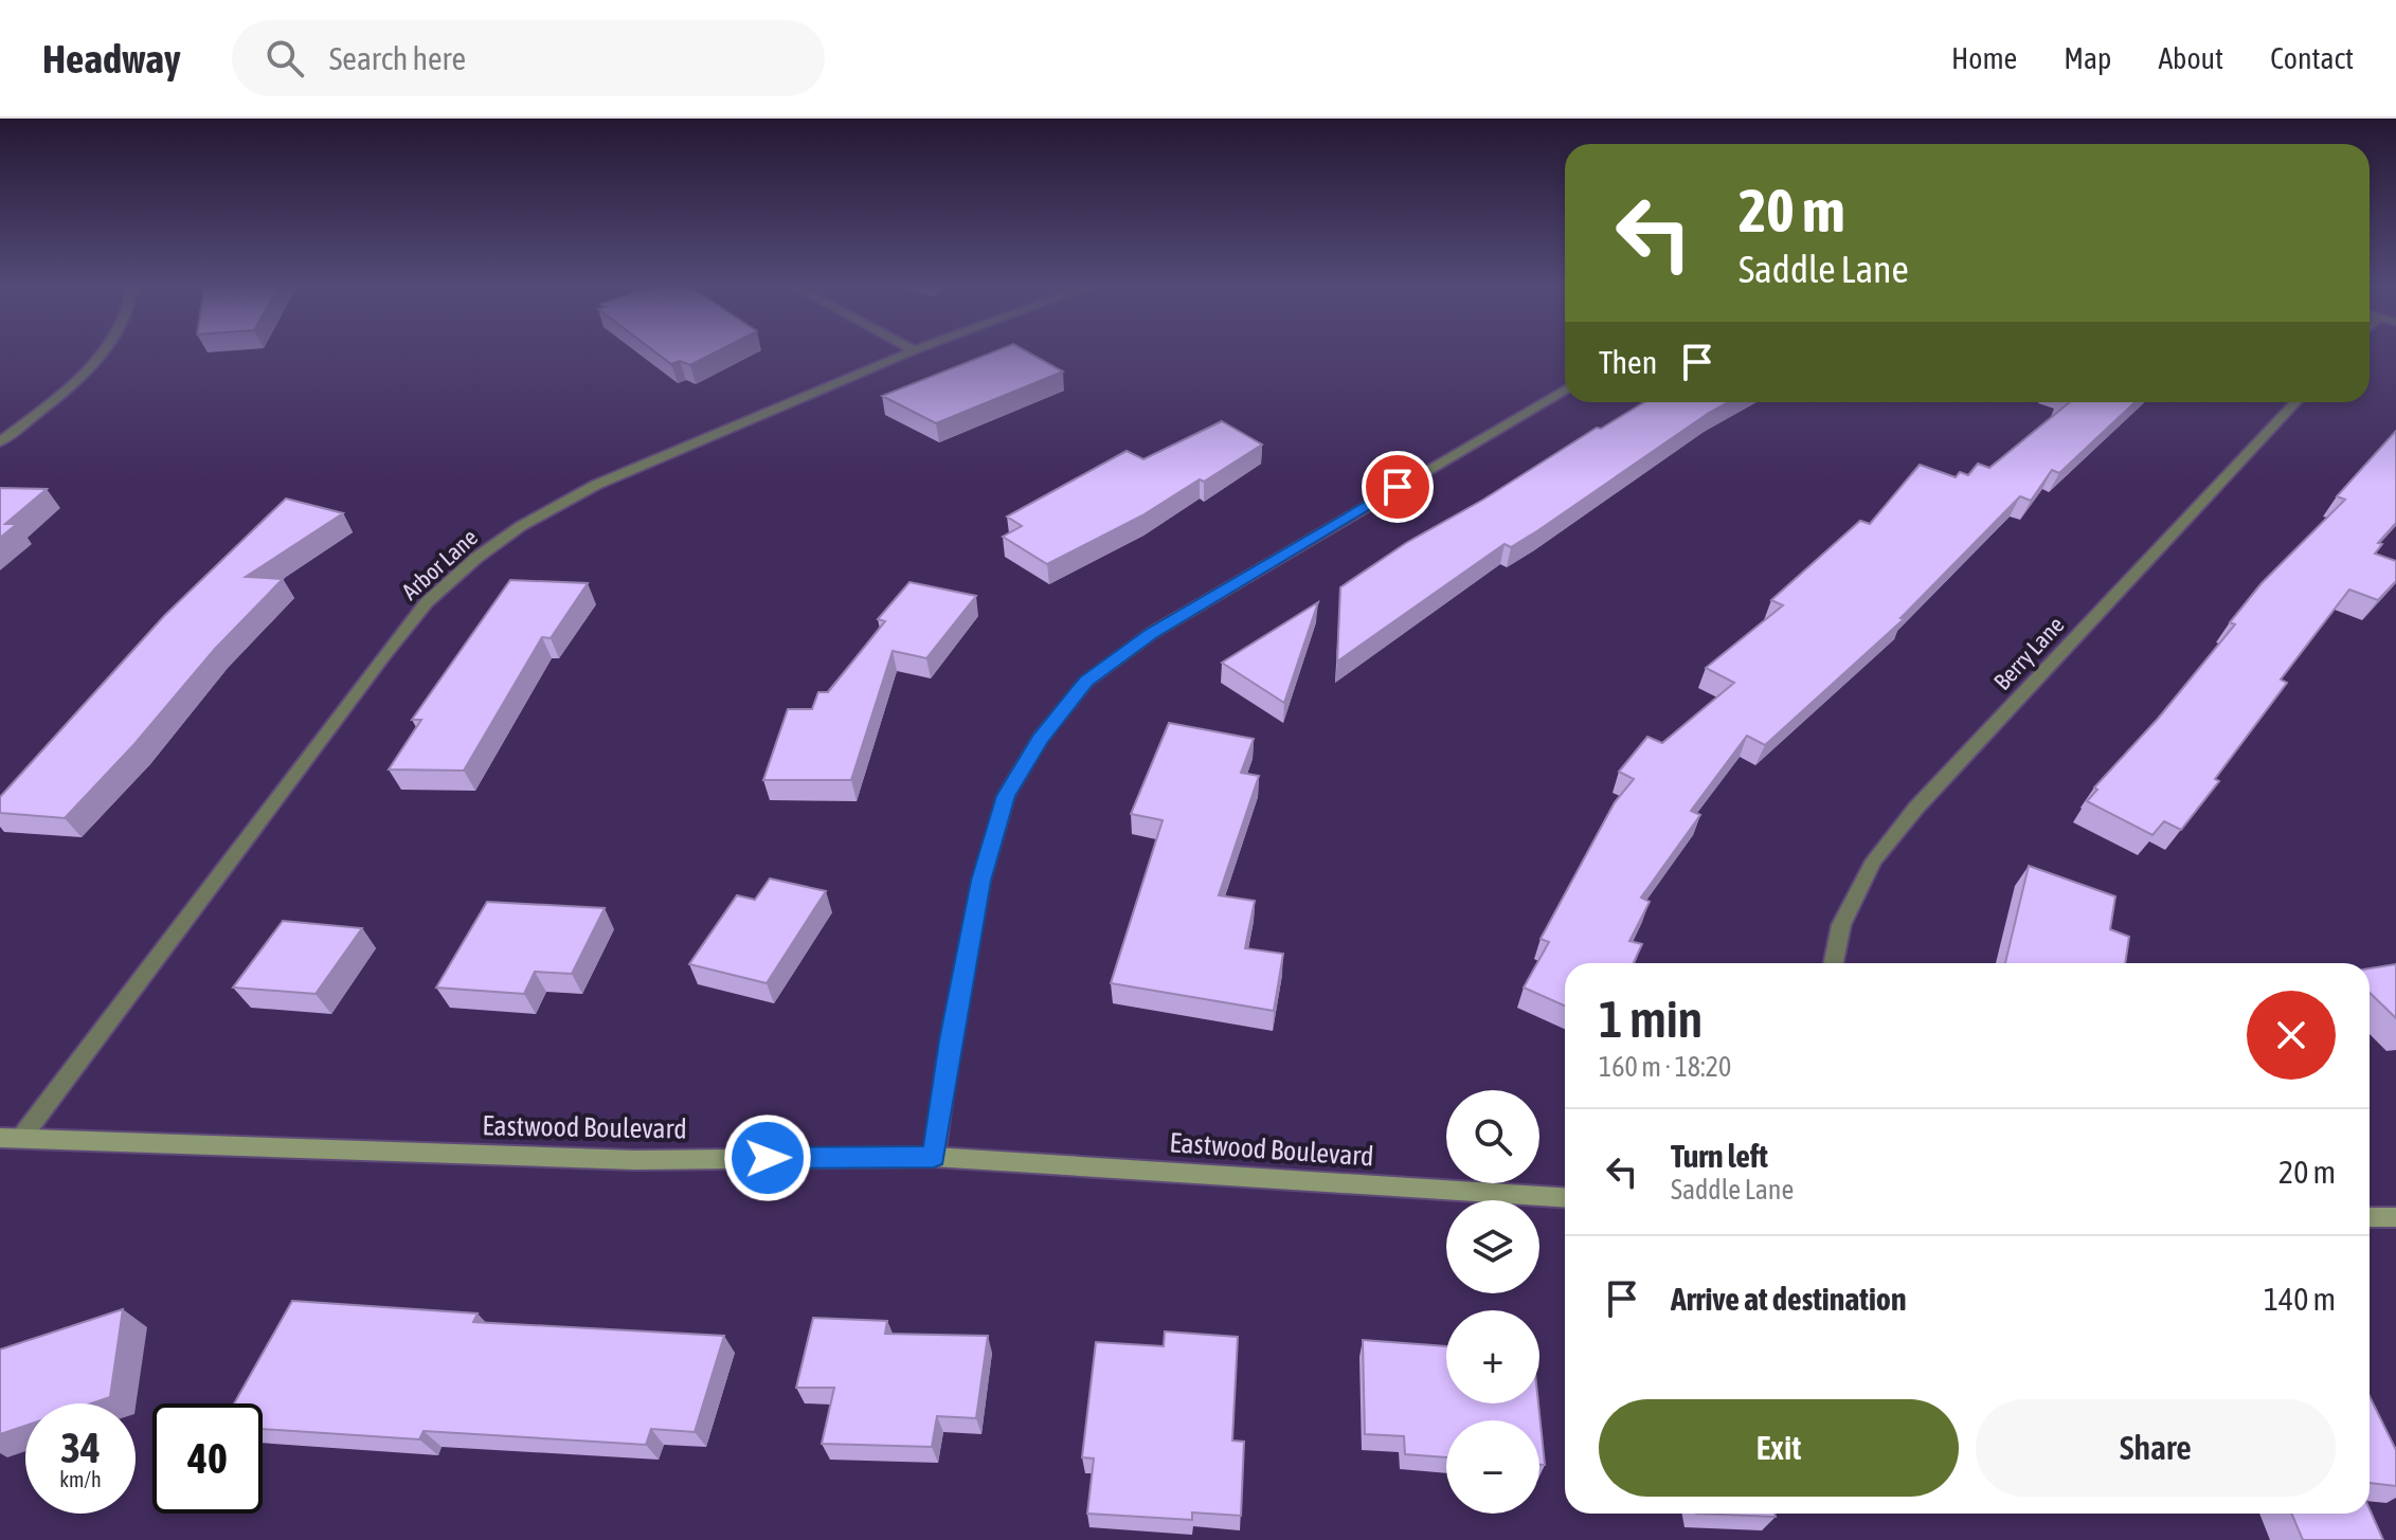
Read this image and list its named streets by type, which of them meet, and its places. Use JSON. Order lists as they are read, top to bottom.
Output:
{
  "streets": {
    "street": ["Arbor Lane", "Berry Lane", "Eastwood Boulevard"]
  },
  "crossings": [
    ["Arbor Lane", "Eastwood Boulevard"]
  ],
  "page": {
    "header": "Headway",
    "search": "Search here",
    "nav": [
      "Home",
      "Map",
      "About",
      "Contact"
    ],
    "turn": ["20 m", "Saddle Lane"],
    "then": "Then",
    "heading": ["1 min", "160 m · 18:20"],
    "map_buttons": ["+", "−"],
    "list": [
      {
        "name": "Turn left",
        "note": "Saddle Lane",
        "value": "20 m"
      },
      {
        "name": "Arrive at destination",
        "value": "140 m"
      }
    ],
    "buttons": ["Exit", "Share"],
    "speed": "34 km/h",
    "limit": "40"
  }
}
